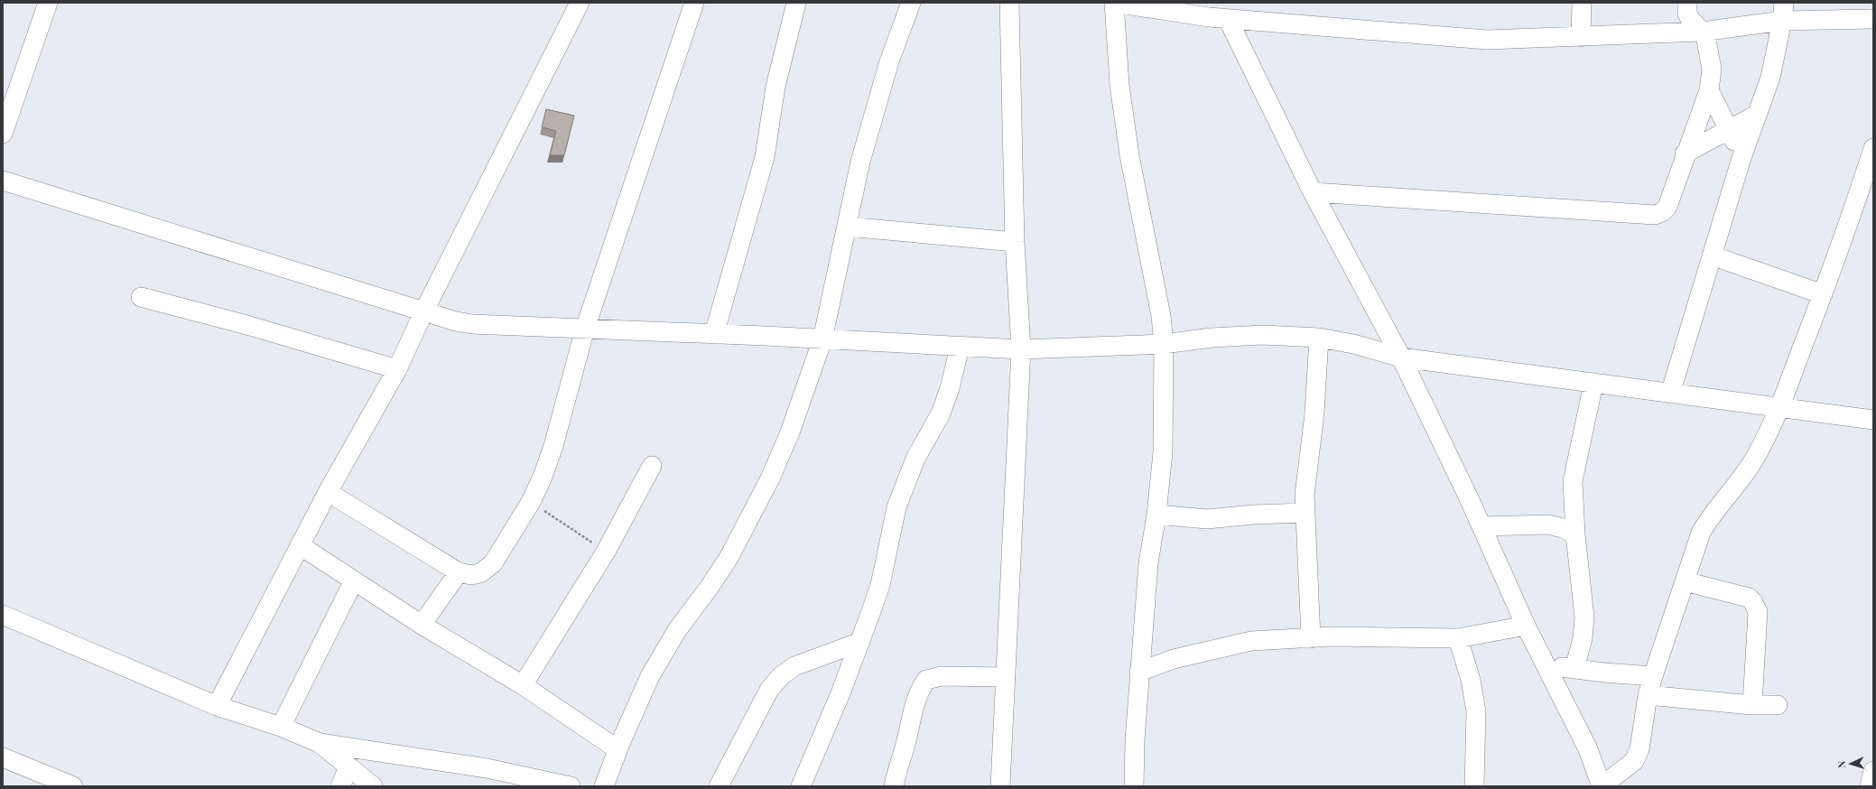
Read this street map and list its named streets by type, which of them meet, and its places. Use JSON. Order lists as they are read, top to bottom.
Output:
{
  "north": "left"
}
